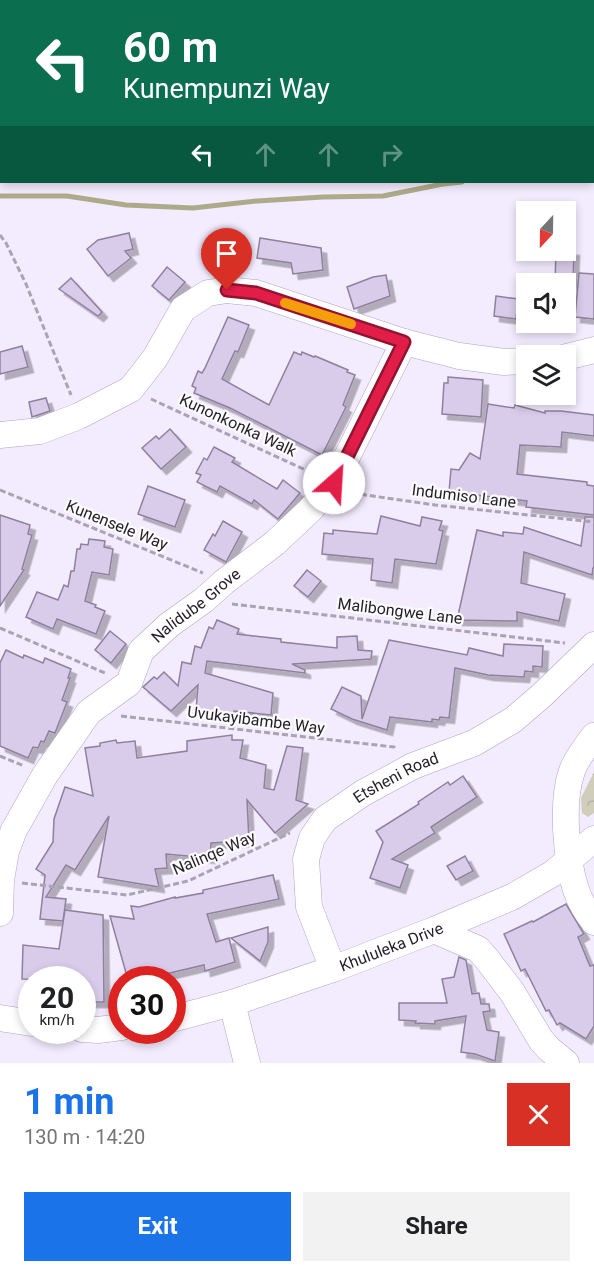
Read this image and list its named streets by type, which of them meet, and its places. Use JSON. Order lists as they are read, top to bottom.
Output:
{
  "streets": {
    "street": ["Nalidube Grove", "Etsheni Road", "Khululeka Drive"],
    "path": [
      "Kunonkonka Walk",
      "Indumiso Lane",
      "Kunensele Way",
      "Malibongwe Lane",
      "Uvukayibambe Way",
      "Nalinqe Way"
    ]
  },
  "crossings": [
    ["Kunonkonka Walk", "Indumiso Lane"],
    ["Kunonkonka Walk", "Nalidube Grove"],
    ["Indumiso Lane", "Nalidube Grove"],
    ["Kunensele Way", "Nalidube Grove"],
    ["Nalidube Grove", "Malibongwe Lane"],
    ["Malibongwe Lane", "Etsheni Road"],
    ["Uvukayibambe Way", "Etsheni Road"],
    ["Etsheni Road", "Nalinqe Way"],
    ["Etsheni Road", "Khululeka Drive"]
  ],
  "north": "bottom",
  "page": {
    "turn": ["60 m", "Kunempunzi Way"],
    "speed": "20 km/h",
    "limit": "30",
    "heading": ["1 min", "130 m · 14:20"],
    "buttons": ["Exit", "Share"]
  }
}
